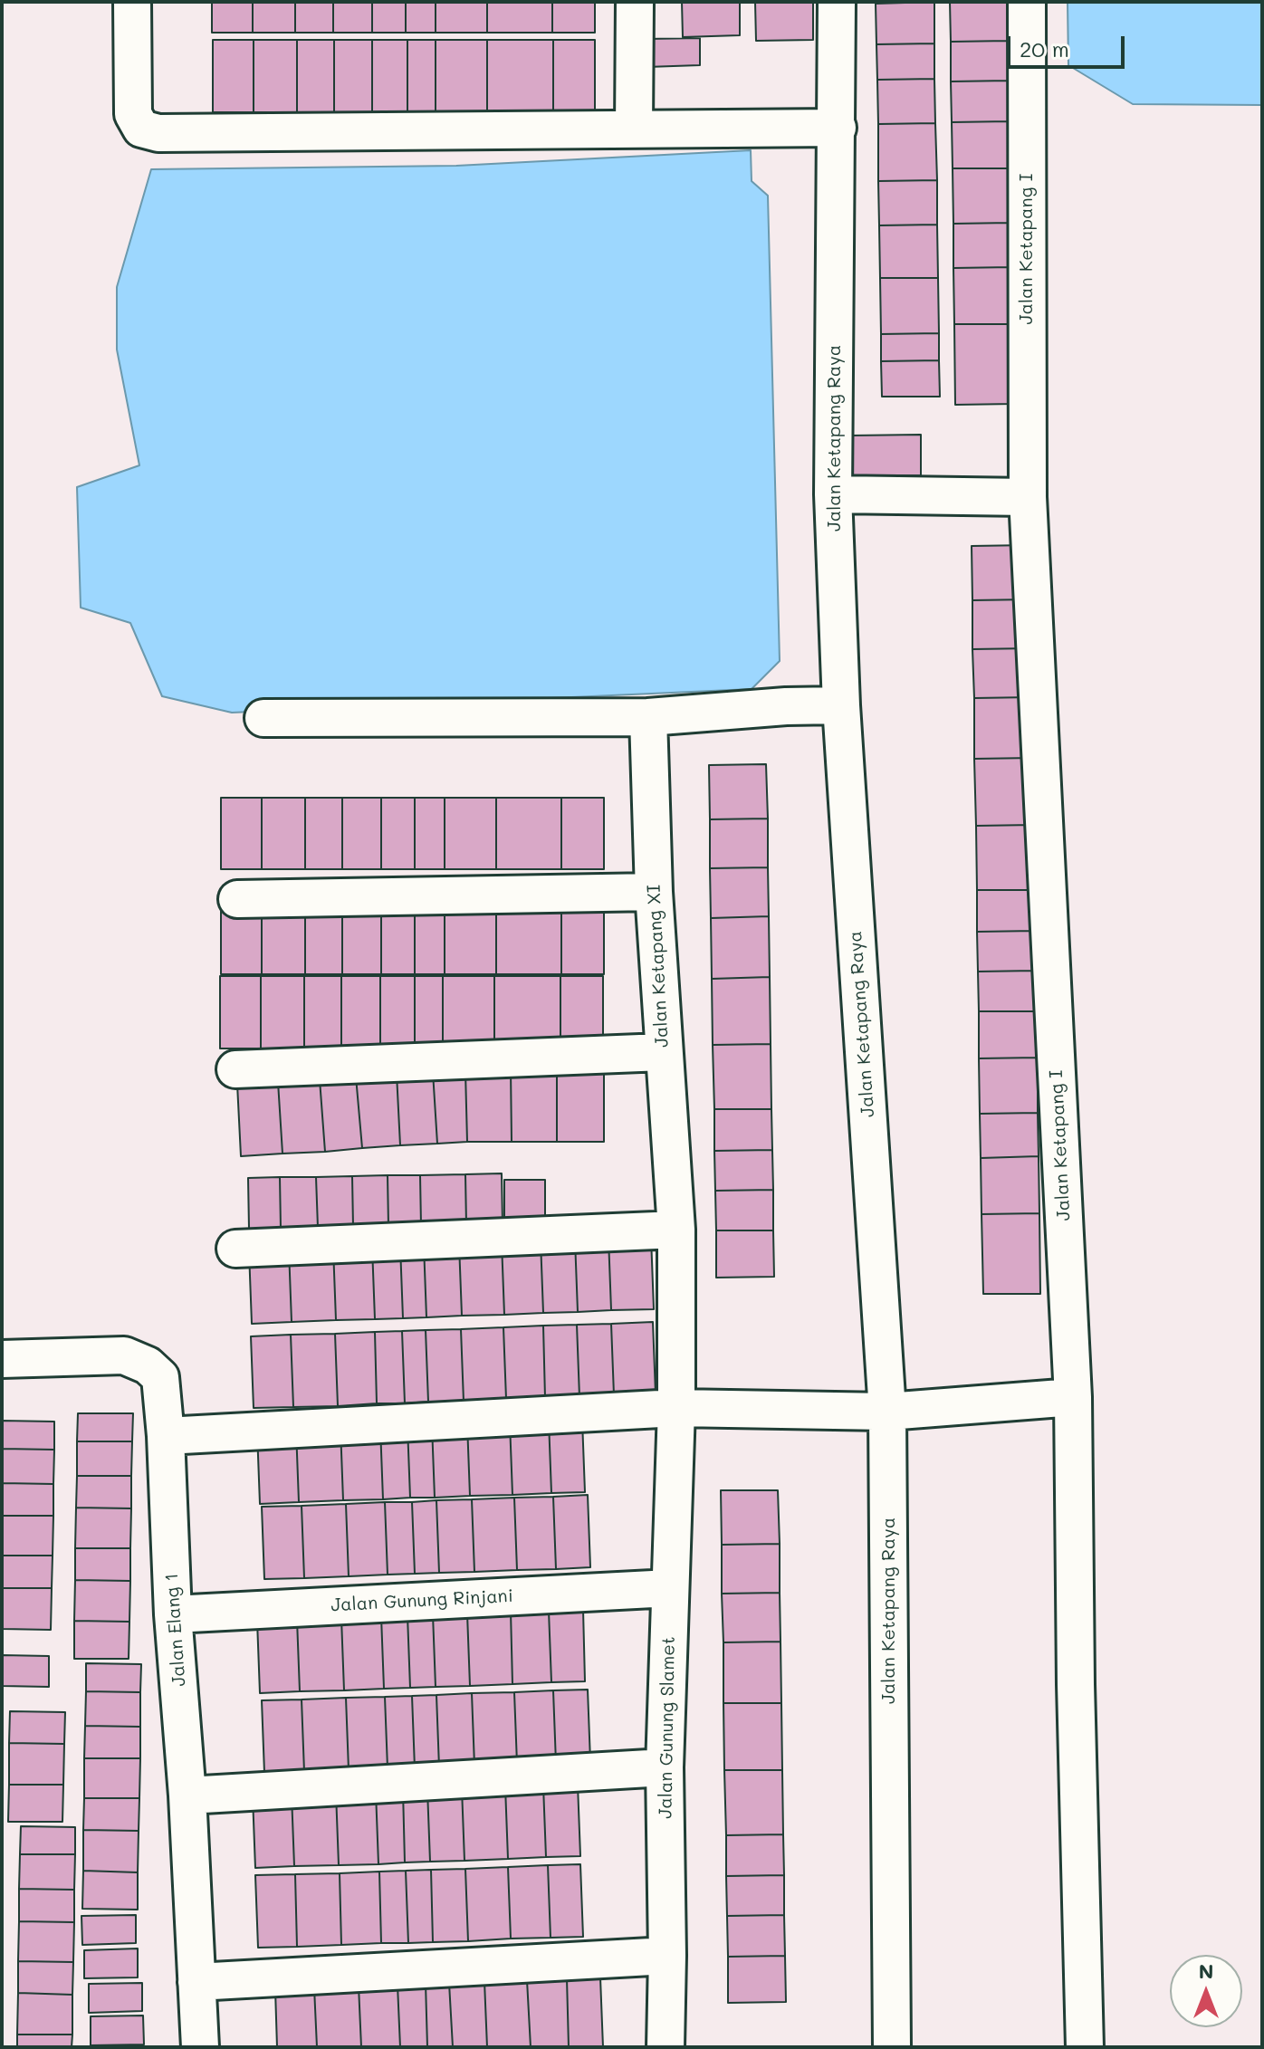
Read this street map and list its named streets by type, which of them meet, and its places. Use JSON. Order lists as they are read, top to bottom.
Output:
{
  "streets": {
    "street": [
      "Jalan Ketapang I",
      "Jalan Ketapang Raya",
      "Jalan Ketapang XI",
      "Jalan Gunung Rinjani",
      "Jalan Elang 1",
      "Jalan Gunung Slamet"
    ]
  },
  "crossings": [
    ["Jalan Ketapang XI", "Jalan Gunung Slamet"],
    ["Jalan Gunung Rinjani", "Jalan Elang 1"],
    ["Jalan Gunung Rinjani", "Jalan Gunung Slamet"]
  ],
  "scale_bar": "20 m",
  "north": "top"
}
